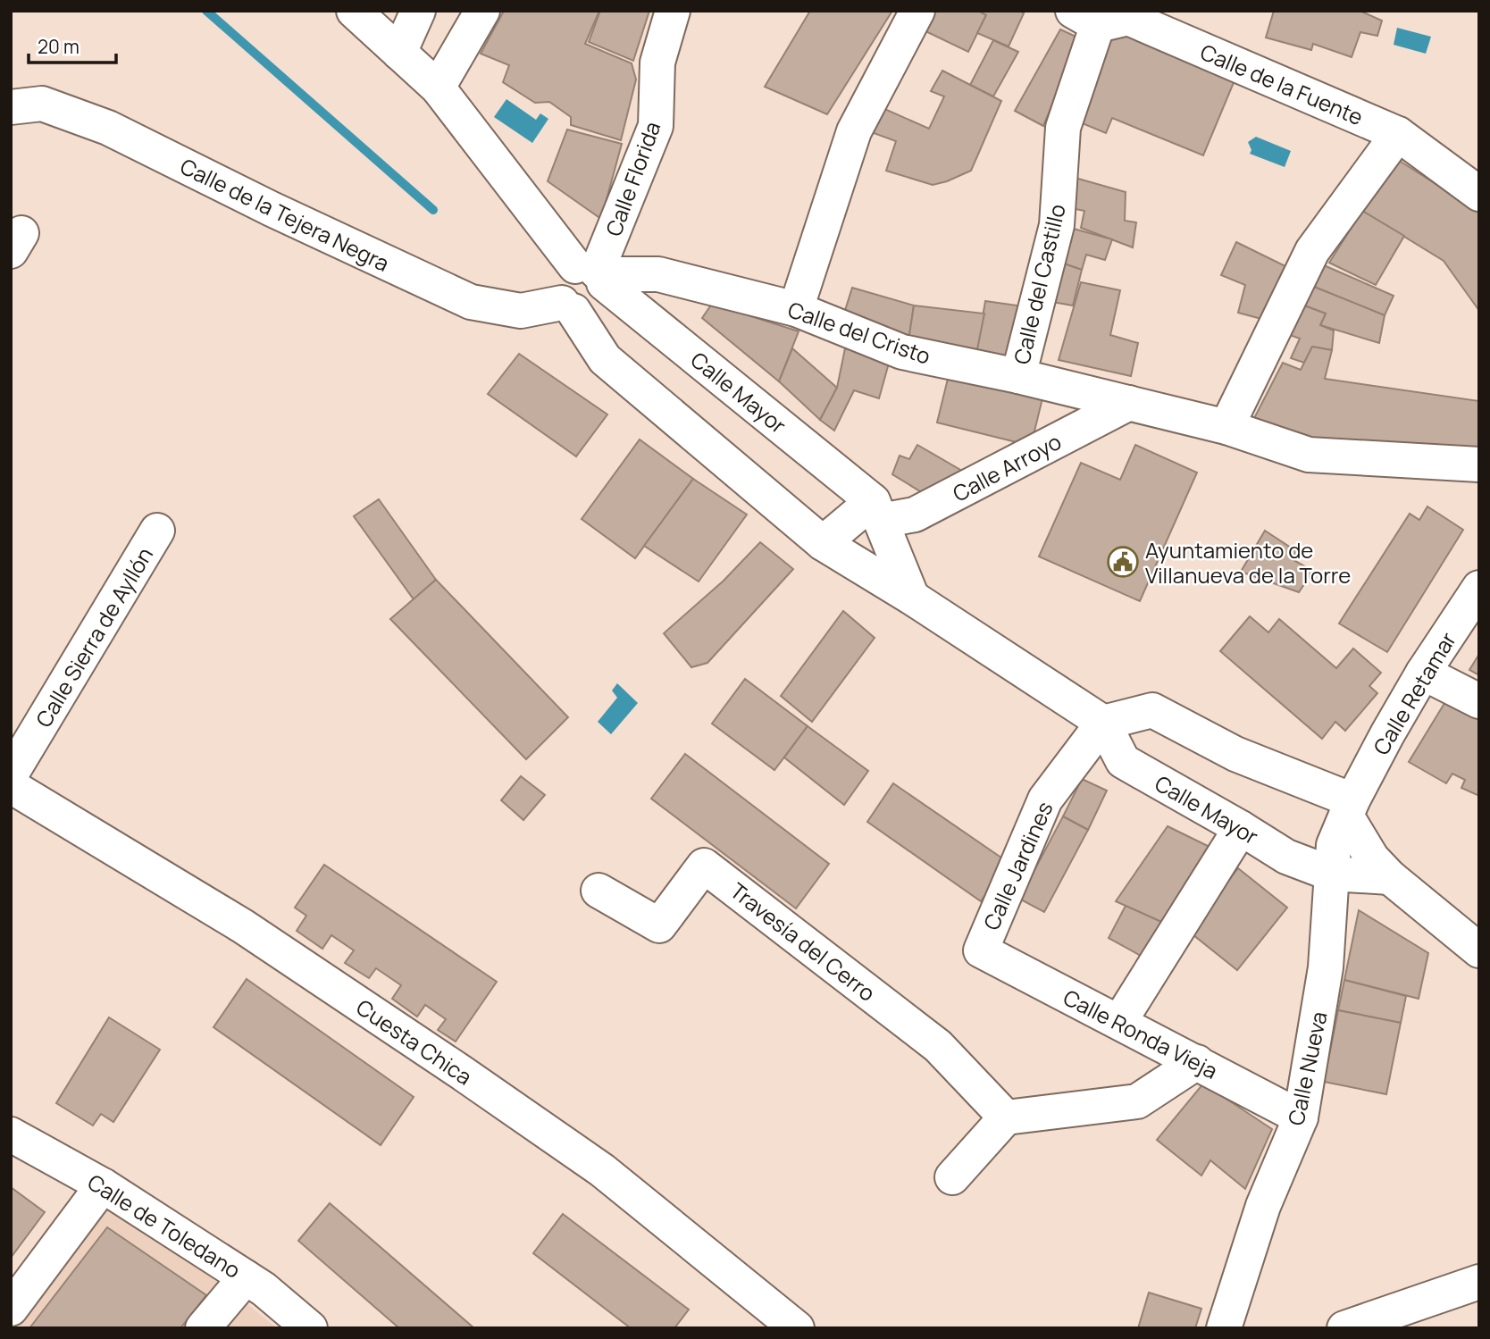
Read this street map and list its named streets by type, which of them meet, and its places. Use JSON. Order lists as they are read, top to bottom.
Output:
{
  "streets": {
    "street": [
      "Calle de la Fuente",
      "Calle Florida",
      "Calle de la Tejera Negra",
      "Calle del Castillo",
      "Calle del Cristo",
      "Calle Mayor",
      "Calle Arroyo",
      "Calle Sierra de Ayllón",
      "Calle Retamar",
      "Calle Jardines",
      "Travesía del Cerro",
      "Calle Ronda Vieja",
      "Cuesta Chica",
      "Calle Nueva",
      "Calle de Toledano"
    ]
  },
  "crossings": [
    ["Calle de la Fuente", "Calle del Castillo"],
    ["Calle Florida", "Calle de la Tejera Negra"],
    ["Calle Florida", "Calle del Cristo"],
    ["Calle Florida", "Calle Mayor"],
    ["Calle de la Tejera Negra", "Calle Mayor"],
    ["Calle del Castillo", "Calle del Cristo"],
    ["Calle del Cristo", "Calle Mayor"],
    ["Calle del Cristo", "Calle Arroyo"],
    ["Calle Mayor", "Calle Arroyo"],
    ["Calle Mayor", "Calle Jardines"],
    ["Calle Mayor", "Calle Nueva"],
    ["Calle Retamar", "Calle Nueva"],
    ["Calle Jardines", "Calle Ronda Vieja"],
    ["Calle Ronda Vieja", "Calle Nueva"]
  ],
  "places": {
    "public building": ["Ayuntamiento de Villanueva de la Torre"]
  },
  "scale_bar": "20 m"
}
